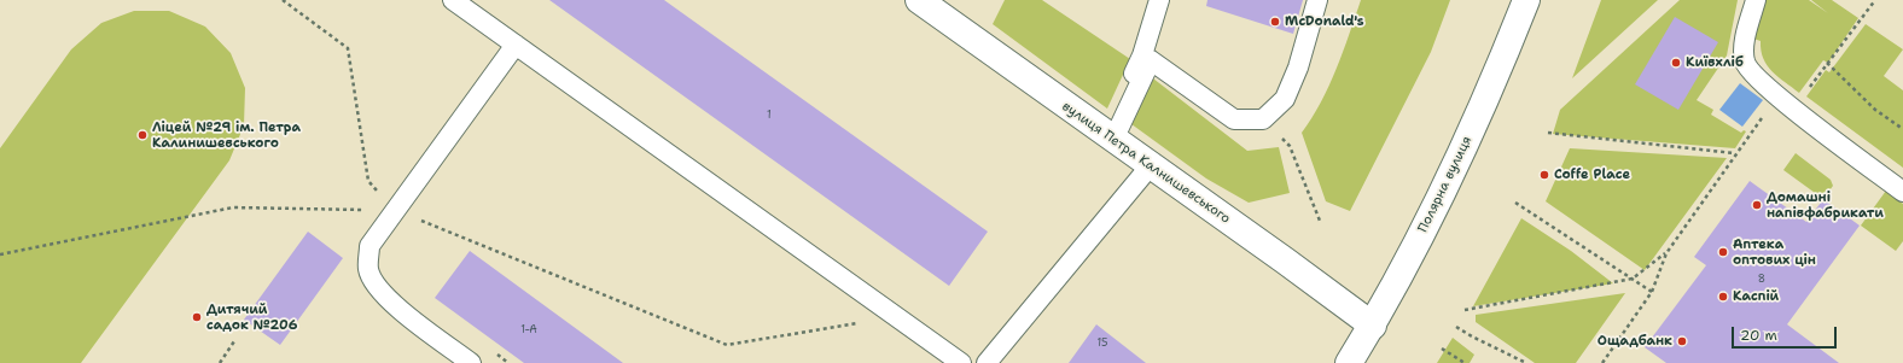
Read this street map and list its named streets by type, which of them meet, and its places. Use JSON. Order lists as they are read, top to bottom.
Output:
{
  "streets": {
    "street": ["вулиця Петра Калнишевського", "Полярна вулиця"]
  },
  "crossings": [
    ["вулиця Петра Калнишевського", "Полярна вулиця"]
  ],
  "places": [
    "McDonald's",
    "Київхліб",
    "Ліцей №29 ім. Петра Калинишевського",
    "Coffe Place",
    "Домашні напівфабрикати",
    "Аптека оптових цін",
    "Каспій",
    "Дитячий садок №206",
    "Ощадбанк"
  ],
  "house_numbers": [
    "1",
    "8",
    "1-А",
    "15"
  ],
  "scale_bar": "20 m"
}
